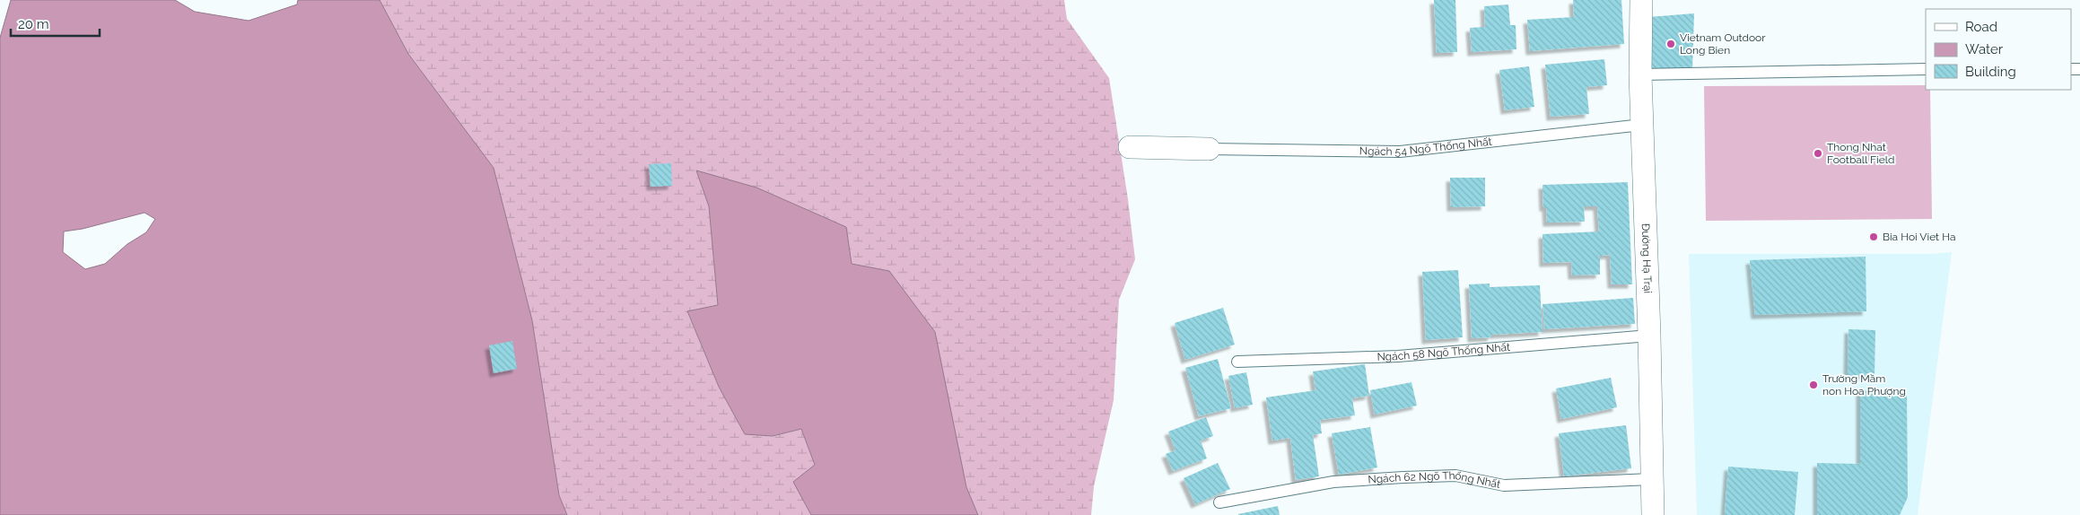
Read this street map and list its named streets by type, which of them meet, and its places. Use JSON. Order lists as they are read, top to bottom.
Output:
{
  "streets": {
    "street": ["Đường Hạ Trại"],
    "lane": ["Ngách 54 Ngõ Thống Nhất", "Ngách 58 Ngõ Thống Nhất", "Ngách 62 Ngõ Thống Nhất"]
  },
  "crossings": [
    ["Ngách 54 Ngõ Thống Nhất", "Đường Hạ Trại"],
    ["Đường Hạ Trại", "Ngách 58 Ngõ Thống Nhất"],
    ["Đường Hạ Trại", "Ngách 62 Ngõ Thống Nhất"]
  ],
  "places": [
    "Vietnam Outdoor Long Bien",
    "Thong Nhat Football Field",
    "Bia Hoi Viet Ha",
    "Trường Mầm non Hoa Phượng"
  ],
  "legend": ["Road", "Water", "Building"],
  "scale_bar": "20 m"
}
